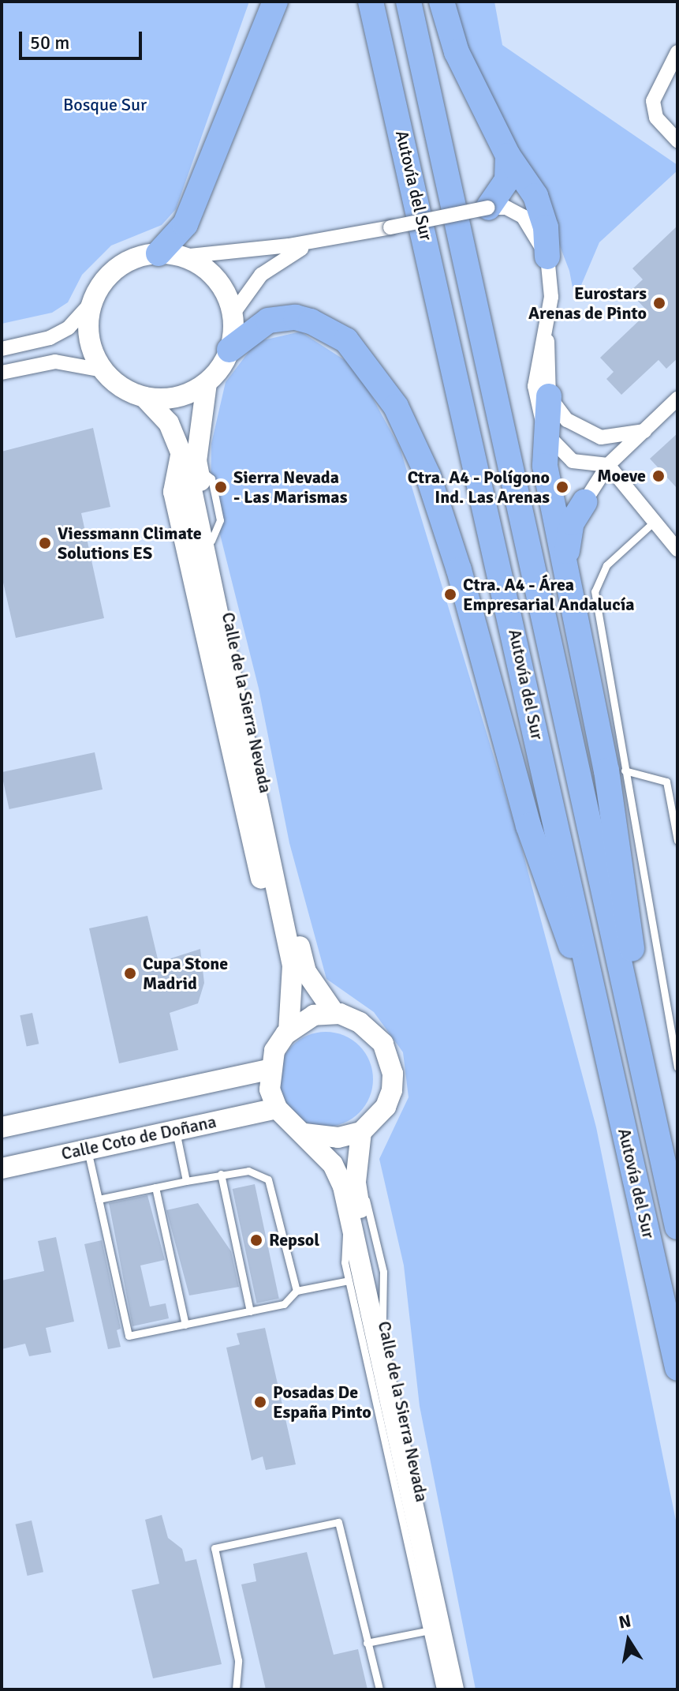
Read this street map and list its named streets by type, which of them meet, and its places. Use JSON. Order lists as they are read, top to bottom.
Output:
{
  "streets": {
    "highway": ["Autovía del Sur"],
    "main road": ["Calle de la Sierra Nevada", "Calle Coto de Doñana"]
  },
  "crossings": [
    ["Calle de la Sierra Nevada", "Calle Coto de Doñana"]
  ],
  "parks": ["Bosque Sur"],
  "places": [
    "Eurostars Arenas de Pinto",
    "Moeve",
    "Sierra Nevada - Las Marismas",
    "Ctra. A4 - Polígono Ind. Las Arenas",
    "Viessmann Climate Solutions ES",
    "Ctra. A4 - Área Empresarial Andalucía",
    "Cupa Stone Madrid",
    "Repsol",
    "Posadas De España Pinto"
  ],
  "scale_bar": "50 m",
  "north": "top"
}
